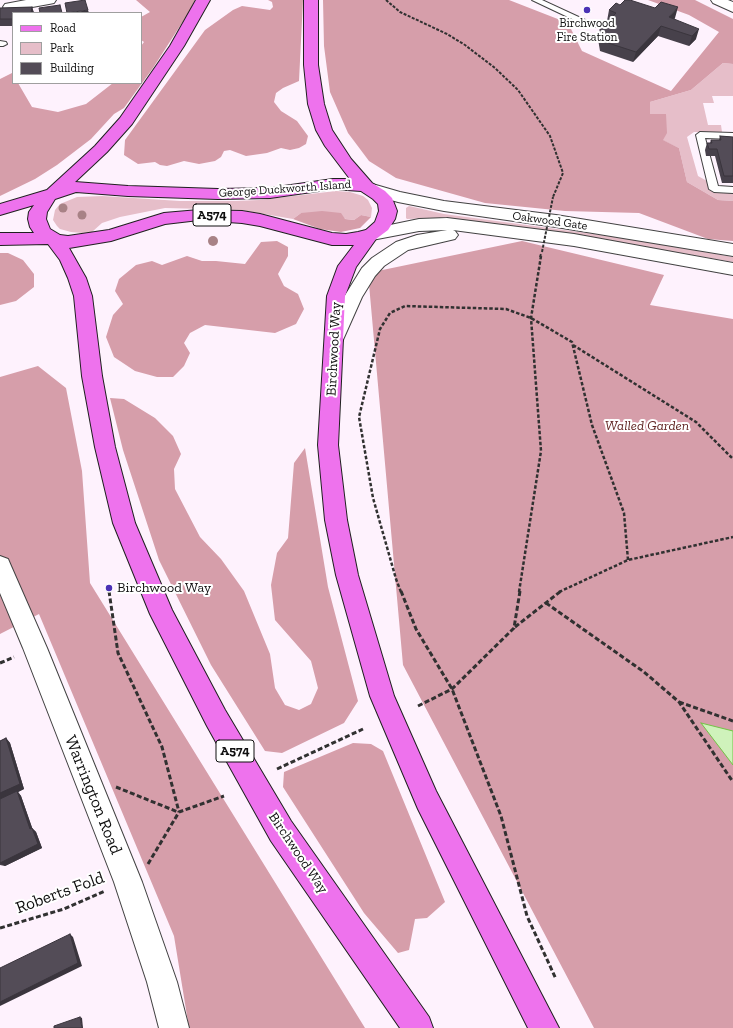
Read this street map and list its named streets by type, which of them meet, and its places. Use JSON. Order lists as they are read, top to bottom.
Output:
{
  "streets": {
    "main road": ["George Duckworth Island", "A574", "Birchwood Way"],
    "street": ["Oakwood Gate", "Warrington Road"],
    "path": ["Roberts Fold"]
  },
  "crossings": [
    ["George Duckworth Island", "A574"],
    ["George Duckworth Island", "Oakwood Gate"],
    ["George Duckworth Island", "Birchwood Way"],
    ["A574", "Birchwood Way"],
    ["Oakwood Gate", "Birchwood Way"],
    ["Warrington Road", "Roberts Fold"]
  ],
  "parks": ["Walled Garden"],
  "places": ["Birchwood Fire Station", "Birchwood Way"],
  "legend": ["Road", "Park", "Building"]
}
